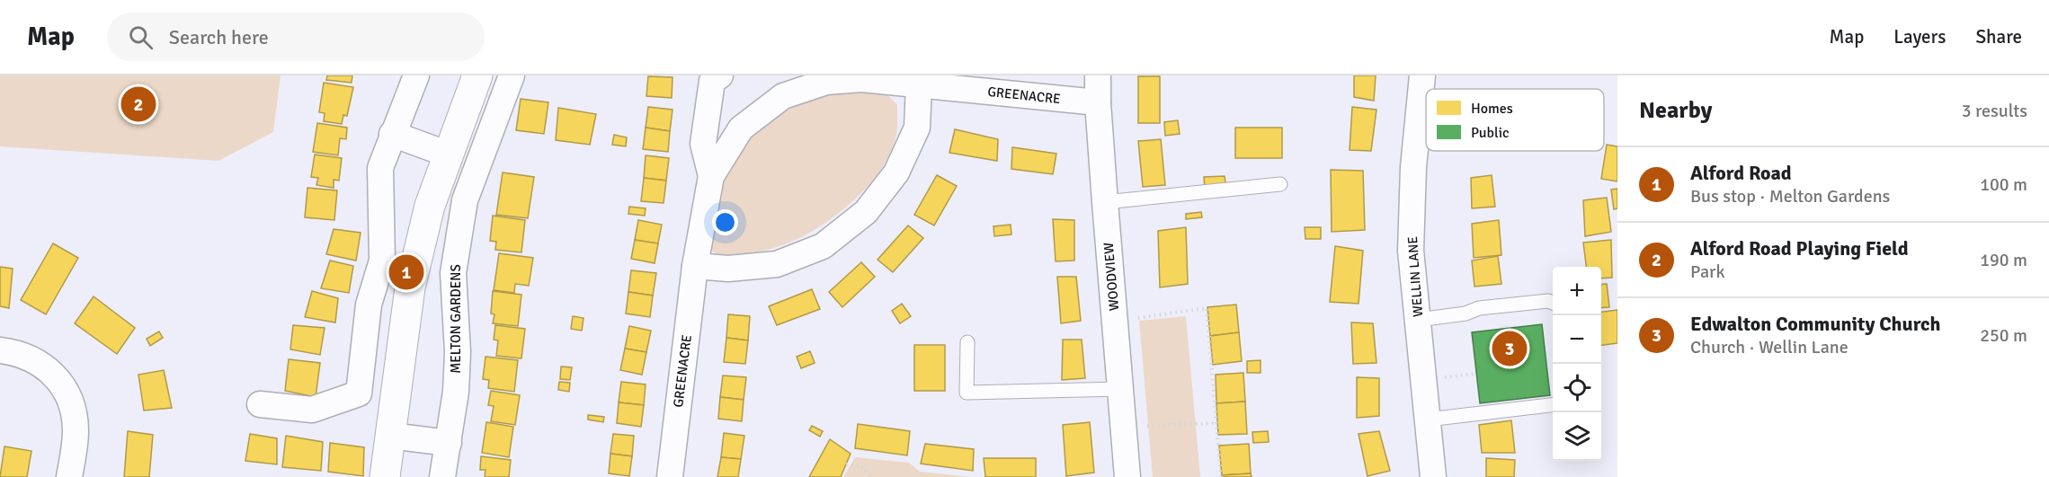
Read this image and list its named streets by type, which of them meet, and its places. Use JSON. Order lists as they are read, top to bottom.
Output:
{
  "streets": {
    "street": [
      "GREENACRE",
      "WOODVIEW",
      "WELLIN LANE",
      "MELTON GARDENS"
    ]
  },
  "crossings": [
    ["GREENACRE", "WOODVIEW"]
  ],
  "legend": ["Homes", "Public"],
  "page": {
    "header": "Map",
    "search": "Search here",
    "nav": ["Map", "Layers", "Share"],
    "heading": ["Nearby", "3 results"],
    "pins": ["2", "1", "3"],
    "list": [
      {
        "mark": "1",
        "name": "Alford Road",
        "note": "Bus stop · Melton Gardens",
        "value": "100 m"
      },
      {
        "mark": "2",
        "name": "Alford Road Playing Field",
        "note": "Park",
        "value": "190 m"
      },
      {
        "mark": "3",
        "name": "Edwalton Community Church",
        "note": "Church · Wellin Lane",
        "value": "250 m"
      }
    ],
    "map_buttons": ["+", "−"]
  }
}
